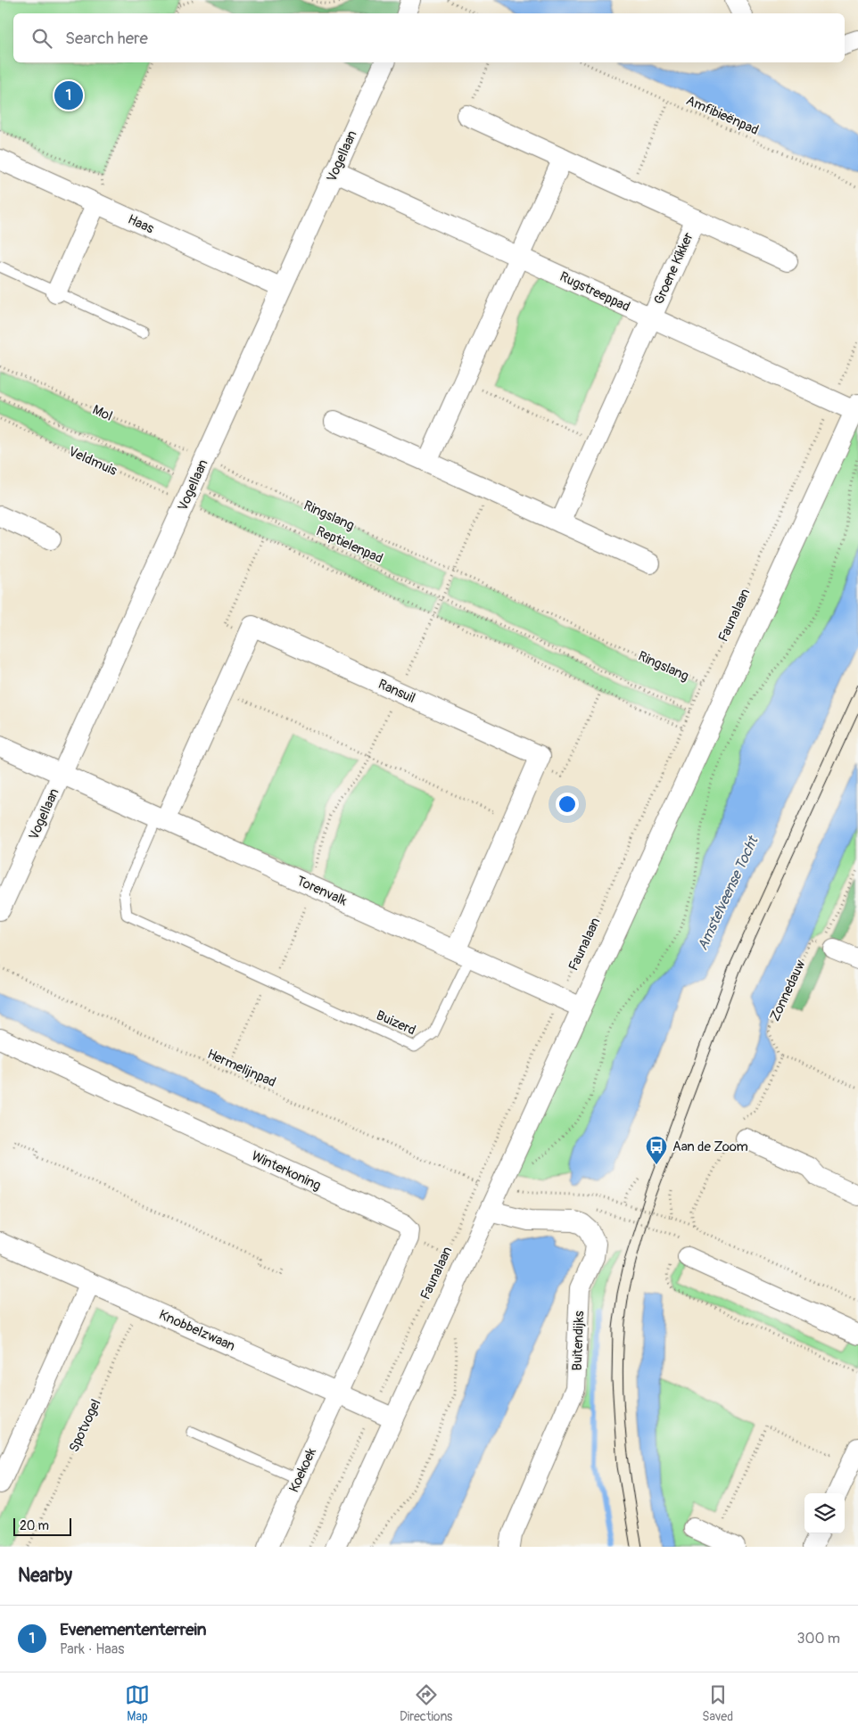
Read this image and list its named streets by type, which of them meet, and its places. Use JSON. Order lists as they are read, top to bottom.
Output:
{
  "streets": {
    "street": [
      "Vogellaan",
      "Haas",
      "Groene Kikker",
      "Rugstreeppad",
      "Faunalaan",
      "Ransuil",
      "Torenvalk",
      "Winterkoning",
      "Knobbelzwaan",
      "Buitendijks",
      "Koekoek"
    ],
    "lane": ["Buizerd"],
    "path": [
      "Amfibieënpad",
      "Mol",
      "Veldmuis",
      "Ringslang",
      "Reptielenpad",
      "Zonnedauw",
      "Hermelijnpad",
      "Spotvogel"
    ]
  },
  "crossings": [
    ["Vogellaan", "Haas"],
    ["Vogellaan", "Rugstreeppad"],
    ["Vogellaan", "Mol"],
    ["Vogellaan", "Veldmuis"],
    ["Vogellaan", "Ringslang"],
    ["Vogellaan", "Reptielenpad"],
    ["Vogellaan", "Torenvalk"],
    ["Groene Kikker", "Rugstreeppad"],
    ["Rugstreeppad", "Faunalaan"],
    ["Mol", "Ringslang"],
    ["Veldmuis", "Reptielenpad"],
    ["Ringslang", "Faunalaan"],
    ["Reptielenpad", "Faunalaan"],
    ["Faunalaan", "Torenvalk"],
    ["Faunalaan", "Hermelijnpad"],
    ["Faunalaan", "Knobbelzwaan"],
    ["Faunalaan", "Buitendijks"],
    ["Torenvalk", "Buizerd"],
    ["Winterkoning", "Knobbelzwaan"],
    ["Winterkoning", "Koekoek"],
    ["Knobbelzwaan", "Spotvogel"],
    ["Knobbelzwaan", "Koekoek"]
  ],
  "water": ["Amstelveense Tocht"],
  "places": {
    "bus stop": ["Aan de Zoom"]
  },
  "scale_bar": "20 m",
  "page": {
    "search": "Search here",
    "pins": "1",
    "scale": "20 m",
    "heading": "Nearby",
    "list": [
      {
        "mark": "1",
        "name": "Evenemententerrein",
        "note": "Park · Haas",
        "value": "300 m"
      }
    ],
    "nav": ["Map", "Directions", "Saved"]
  }
}
